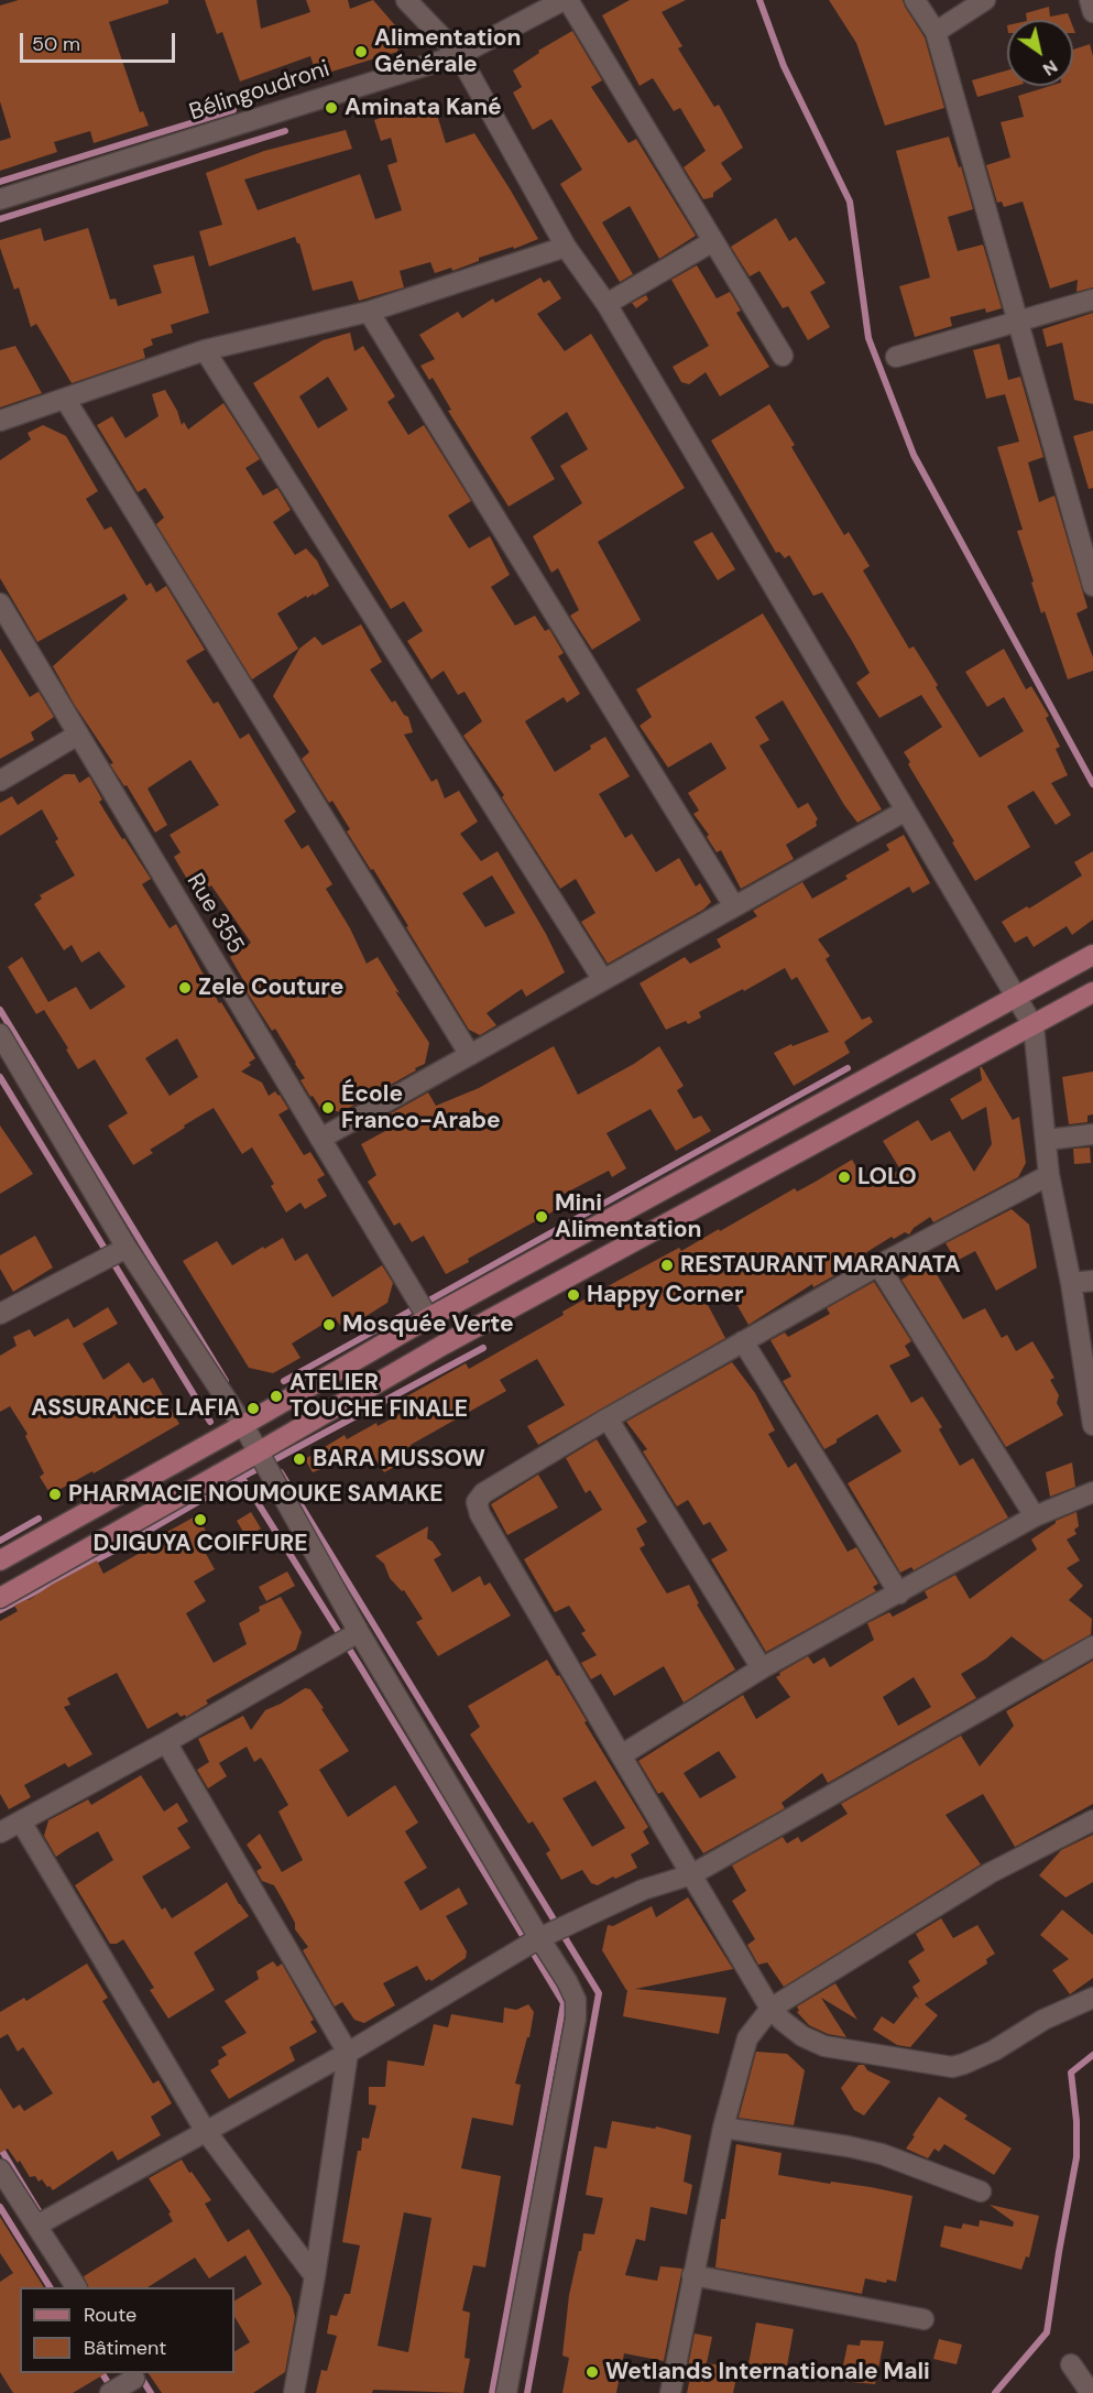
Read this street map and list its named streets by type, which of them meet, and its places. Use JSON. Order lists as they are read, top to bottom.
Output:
{
  "streets": {
    "street": ["Bélingoudroni", "Rue 355"]
  },
  "places": [
    "Alimentation Générale",
    "Aminata Kané",
    "Zele Couture",
    "École Franco-Arabe",
    "LOLO",
    "Mini Alimentation",
    "RESTAURANT MARANATA",
    "Happy Corner",
    "Mosquée Verte",
    "ATELIER TOUCHE FINALE",
    "ASSURANCE LAFIA",
    "BARA MUSSOW",
    "PHARMACIE NOUMOUKE SAMAKE",
    "DJIGUYA COIFFURE",
    "Wetlands Internationale Mali"
  ],
  "legend": ["Route", "Bâtiment"],
  "scale_bar": "50 m",
  "north": "bottom right"
}
